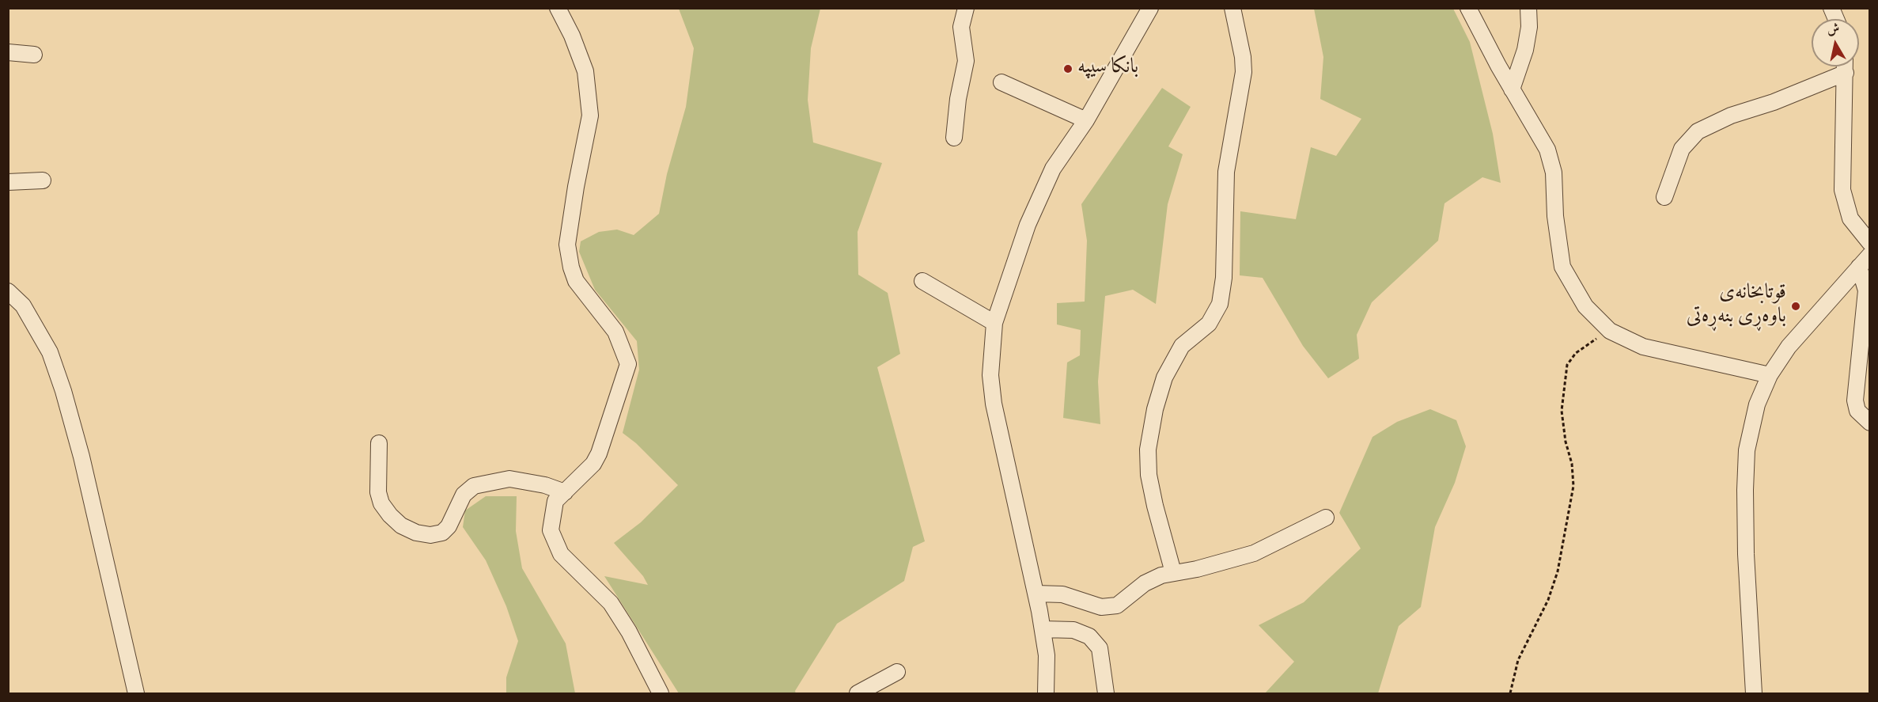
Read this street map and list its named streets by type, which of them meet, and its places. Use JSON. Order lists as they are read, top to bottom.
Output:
{
  "places": ["بانکا سیپە", "قوتابخانەی باوەڕی بنەڕەتی"],
  "north": "top"
}
